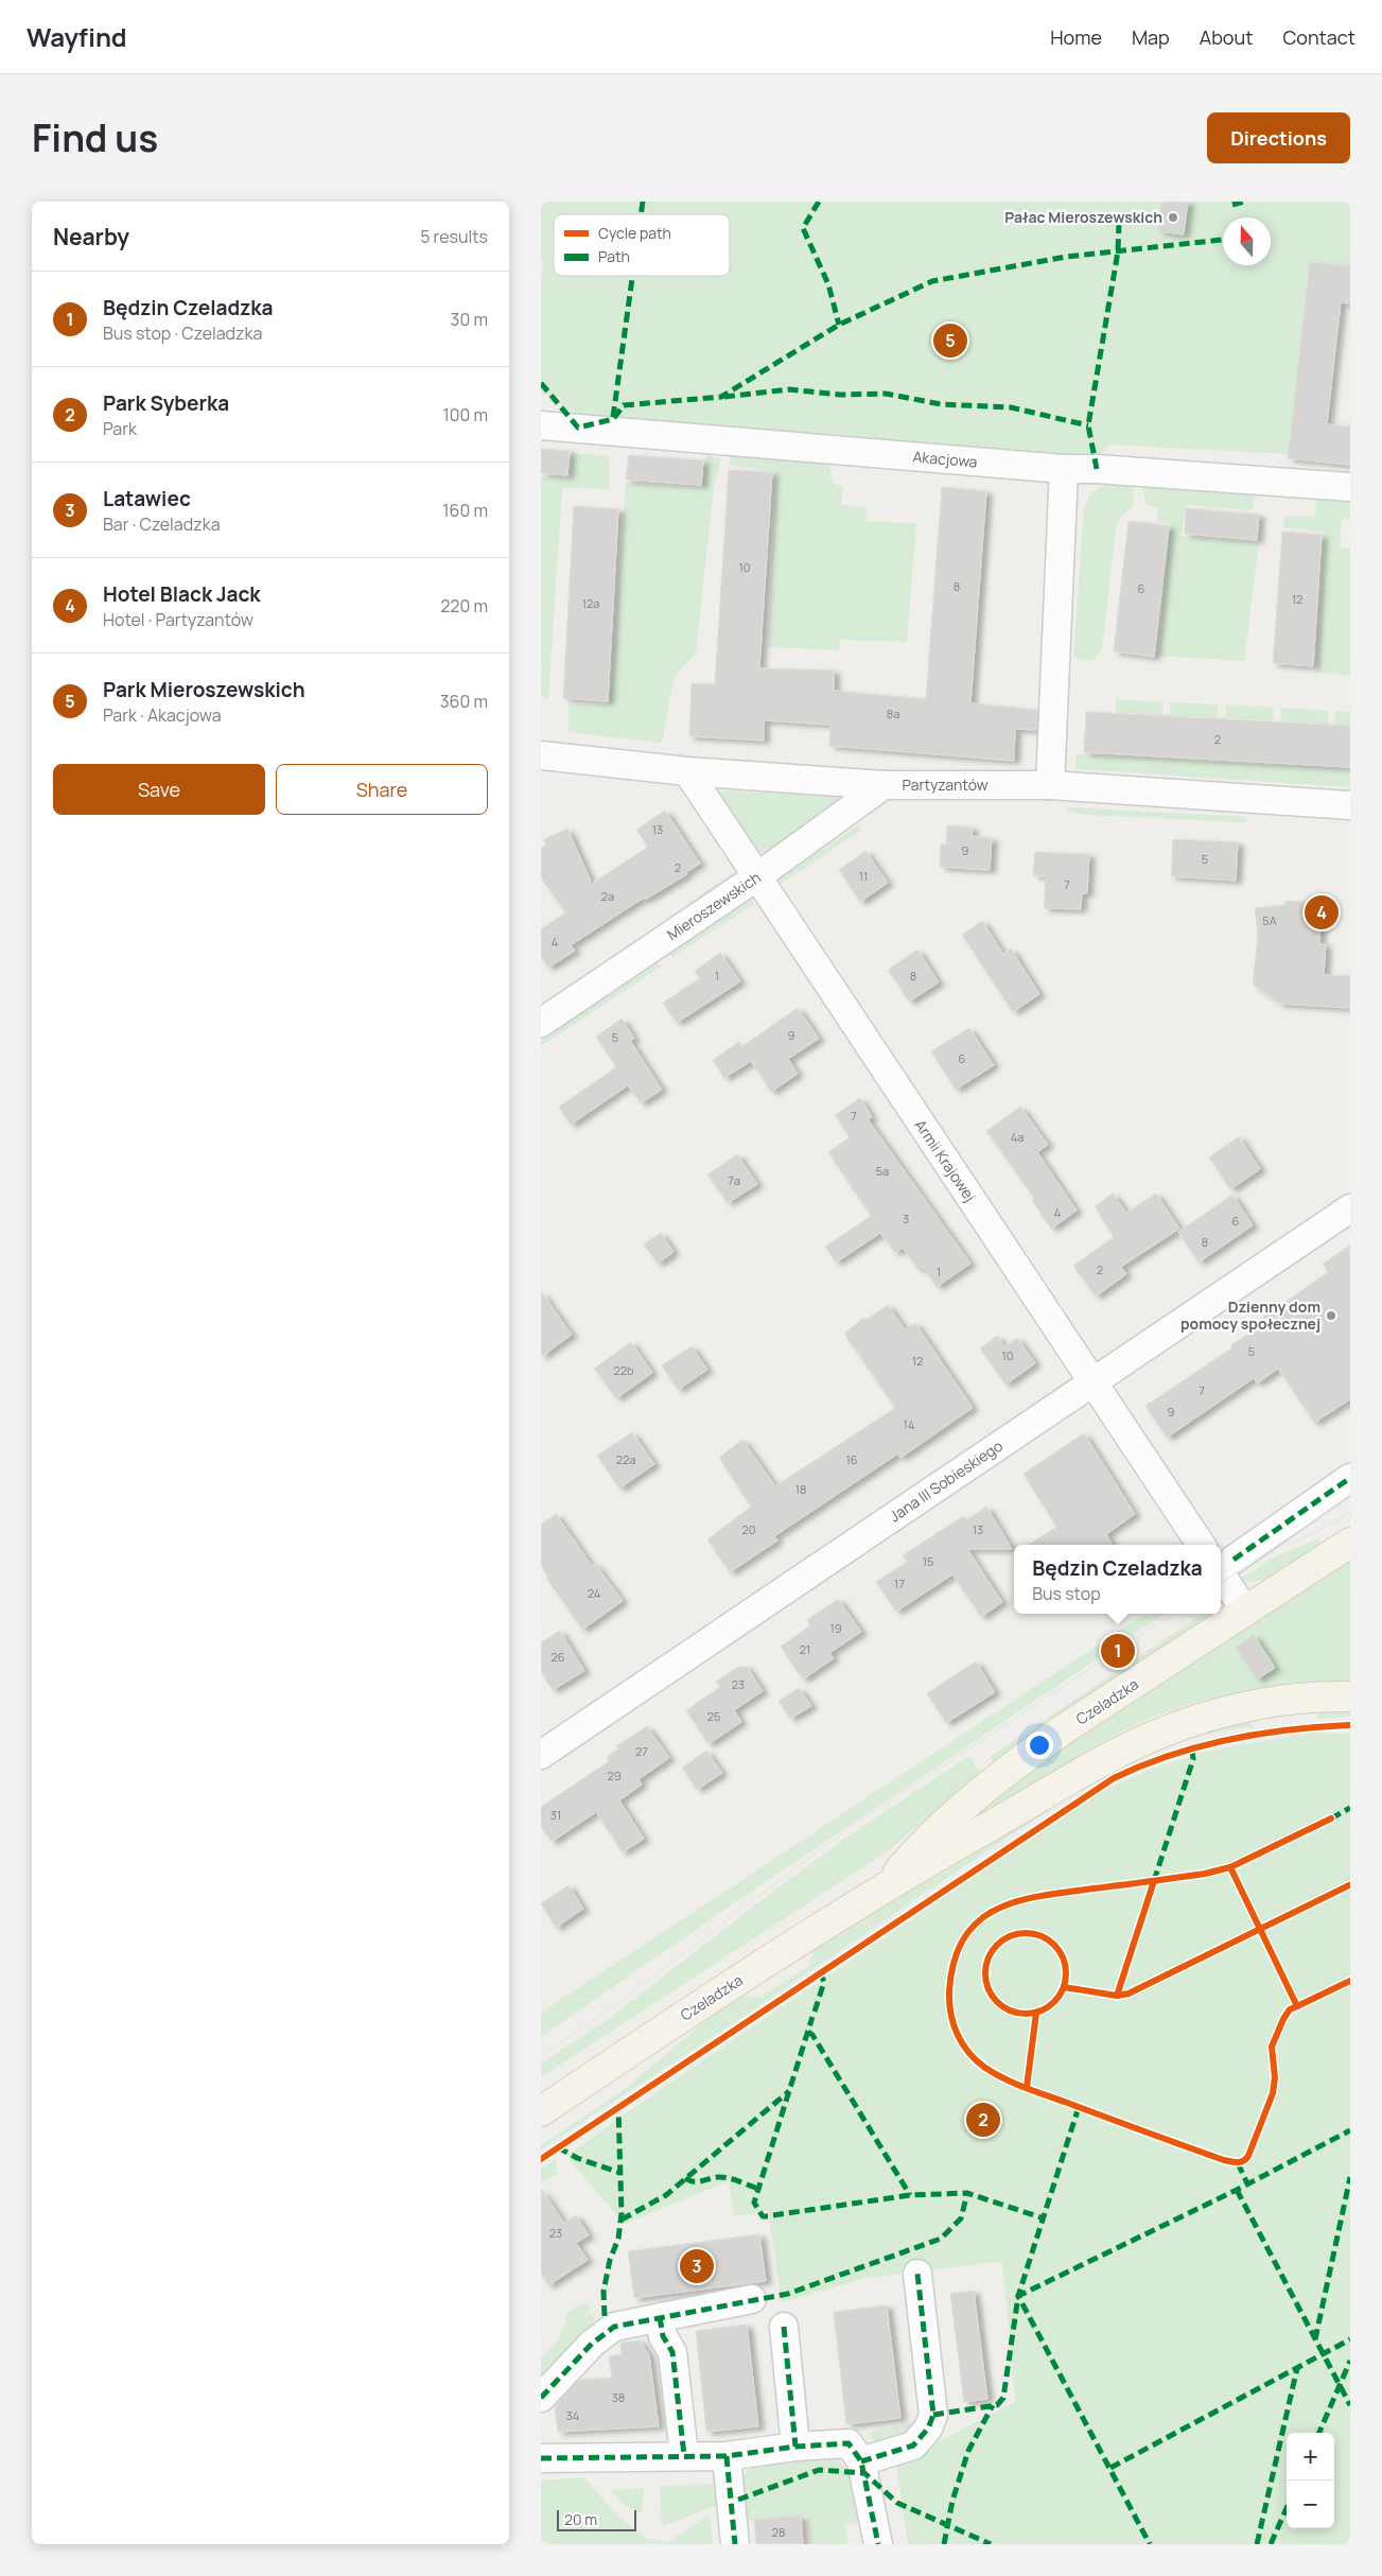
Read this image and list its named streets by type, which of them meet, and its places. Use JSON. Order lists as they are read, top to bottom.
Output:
{
  "streets": {
    "main road": ["Czeladzka"],
    "street": [
      "Akacjowa",
      "Partyzantów",
      "Mieroszewskich",
      "Armii Krajowej",
      "Jana III Sobieskiego"
    ]
  },
  "crossings": [
    ["Partyzantów", "Mieroszewskich"],
    ["Partyzantów", "Armii Krajowej"],
    ["Mieroszewskich", "Armii Krajowej"],
    ["Armii Krajowej", "Jana III Sobieskiego"]
  ],
  "places": ["Pałac Mieroszewskich", "Dzienny dom pomocy społecznej"],
  "house_numbers": [
    "10",
    "8",
    "6",
    "12",
    "12a",
    "8a",
    "2",
    "13",
    "9",
    "5",
    "2",
    "11",
    "7",
    "2a",
    "5A",
    "4",
    "1",
    "8",
    "9",
    "5",
    "6",
    "7",
    "4a",
    "5a",
    "7a",
    "4",
    "3",
    "6",
    "8",
    "2",
    "1",
    "5",
    "10",
    "12",
    "22b",
    "7",
    "9",
    "14",
    "22a",
    "16",
    "18",
    "20",
    "13",
    "15",
    "17",
    "24",
    "19",
    "21",
    "26",
    "23",
    "25",
    "27",
    "29",
    "31",
    "23",
    "38",
    "34",
    "28"
  ],
  "legend": ["Cycle path", "Path"],
  "scale_bar": "20 m",
  "north": "top",
  "page": {
    "header": "Wayfind",
    "nav": [
      "Home",
      "Map",
      "About",
      "Contact"
    ],
    "title": "Find us",
    "buttons": [
      "Directions",
      ["Save", "Share"]
    ],
    "heading": ["Nearby", "5 results"],
    "list": [
      {
        "mark": "1",
        "name": "Będzin Czeladzka",
        "note": "Bus stop · Czeladzka",
        "value": "30 m"
      },
      {
        "mark": "2",
        "name": "Park Syberka",
        "note": "Park",
        "value": "100 m"
      },
      {
        "mark": "3",
        "name": "Latawiec",
        "note": "Bar · Czeladzka",
        "value": "160 m"
      },
      {
        "mark": "4",
        "name": "Hotel Black Jack",
        "note": "Hotel · Partyzantów",
        "value": "220 m"
      },
      {
        "mark": "5",
        "name": "Park Mieroszewskich",
        "note": "Park · Akacjowa",
        "value": "360 m"
      }
    ],
    "pins": [
      "5",
      "4",
      "1",
      "2",
      "3"
    ],
    "popup": ["Będzin Czeladzka", "Bus stop"],
    "map_buttons": ["+", "−"],
    "scale": "20 m"
  }
}
